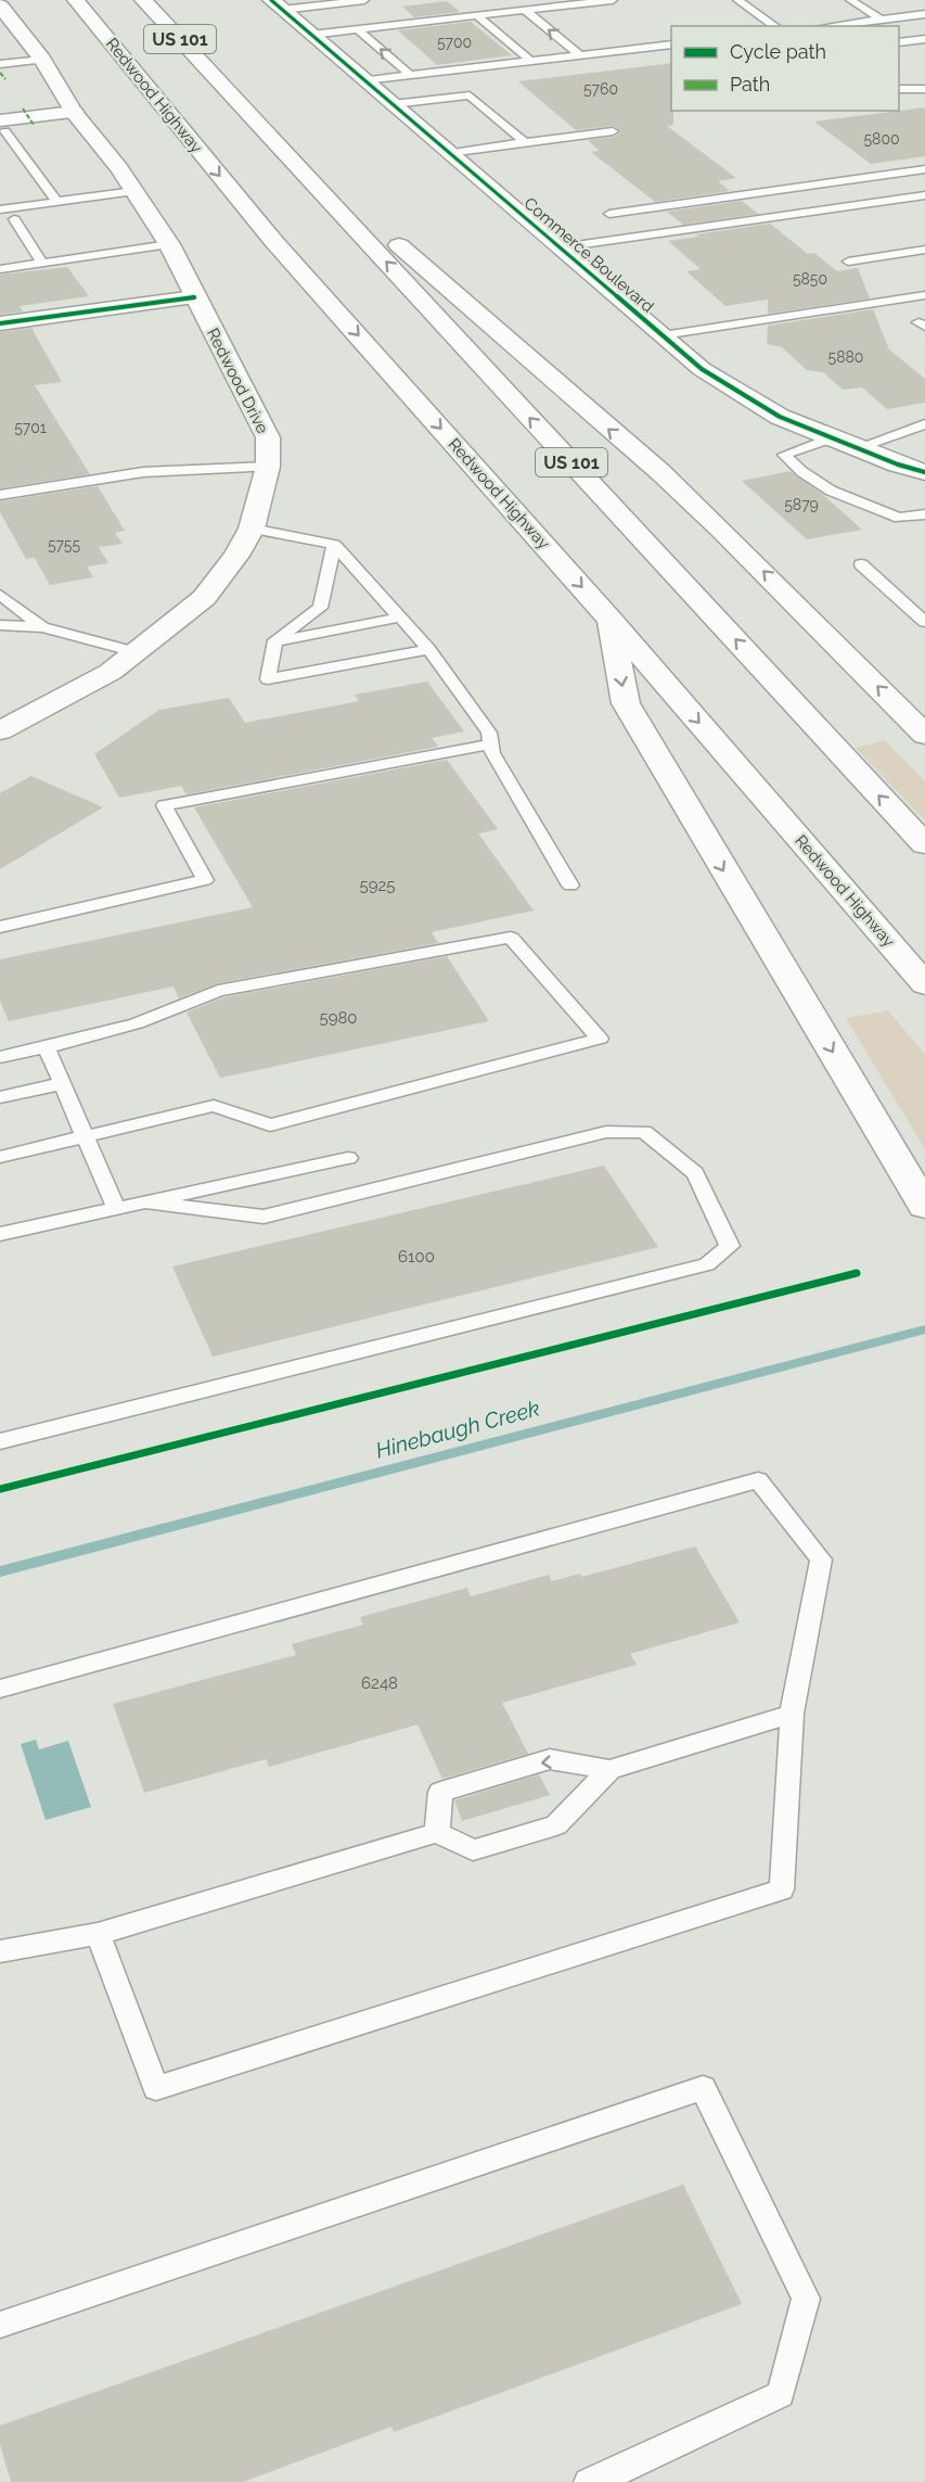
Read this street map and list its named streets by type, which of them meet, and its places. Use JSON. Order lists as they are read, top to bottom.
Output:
{
  "streets": {
    "main road": [
      "US 101",
      "Redwood Highway",
      "Commerce Boulevard",
      "Redwood Drive"
    ]
  },
  "water": ["Hinebaugh Creek"],
  "house_numbers": [
    "5700",
    "5760",
    "5800",
    "5850",
    "5880",
    "5701",
    "5879",
    "5755",
    "5925",
    "5980",
    "6100",
    "6248"
  ],
  "legend": ["Cycle path", "Path"]
}
